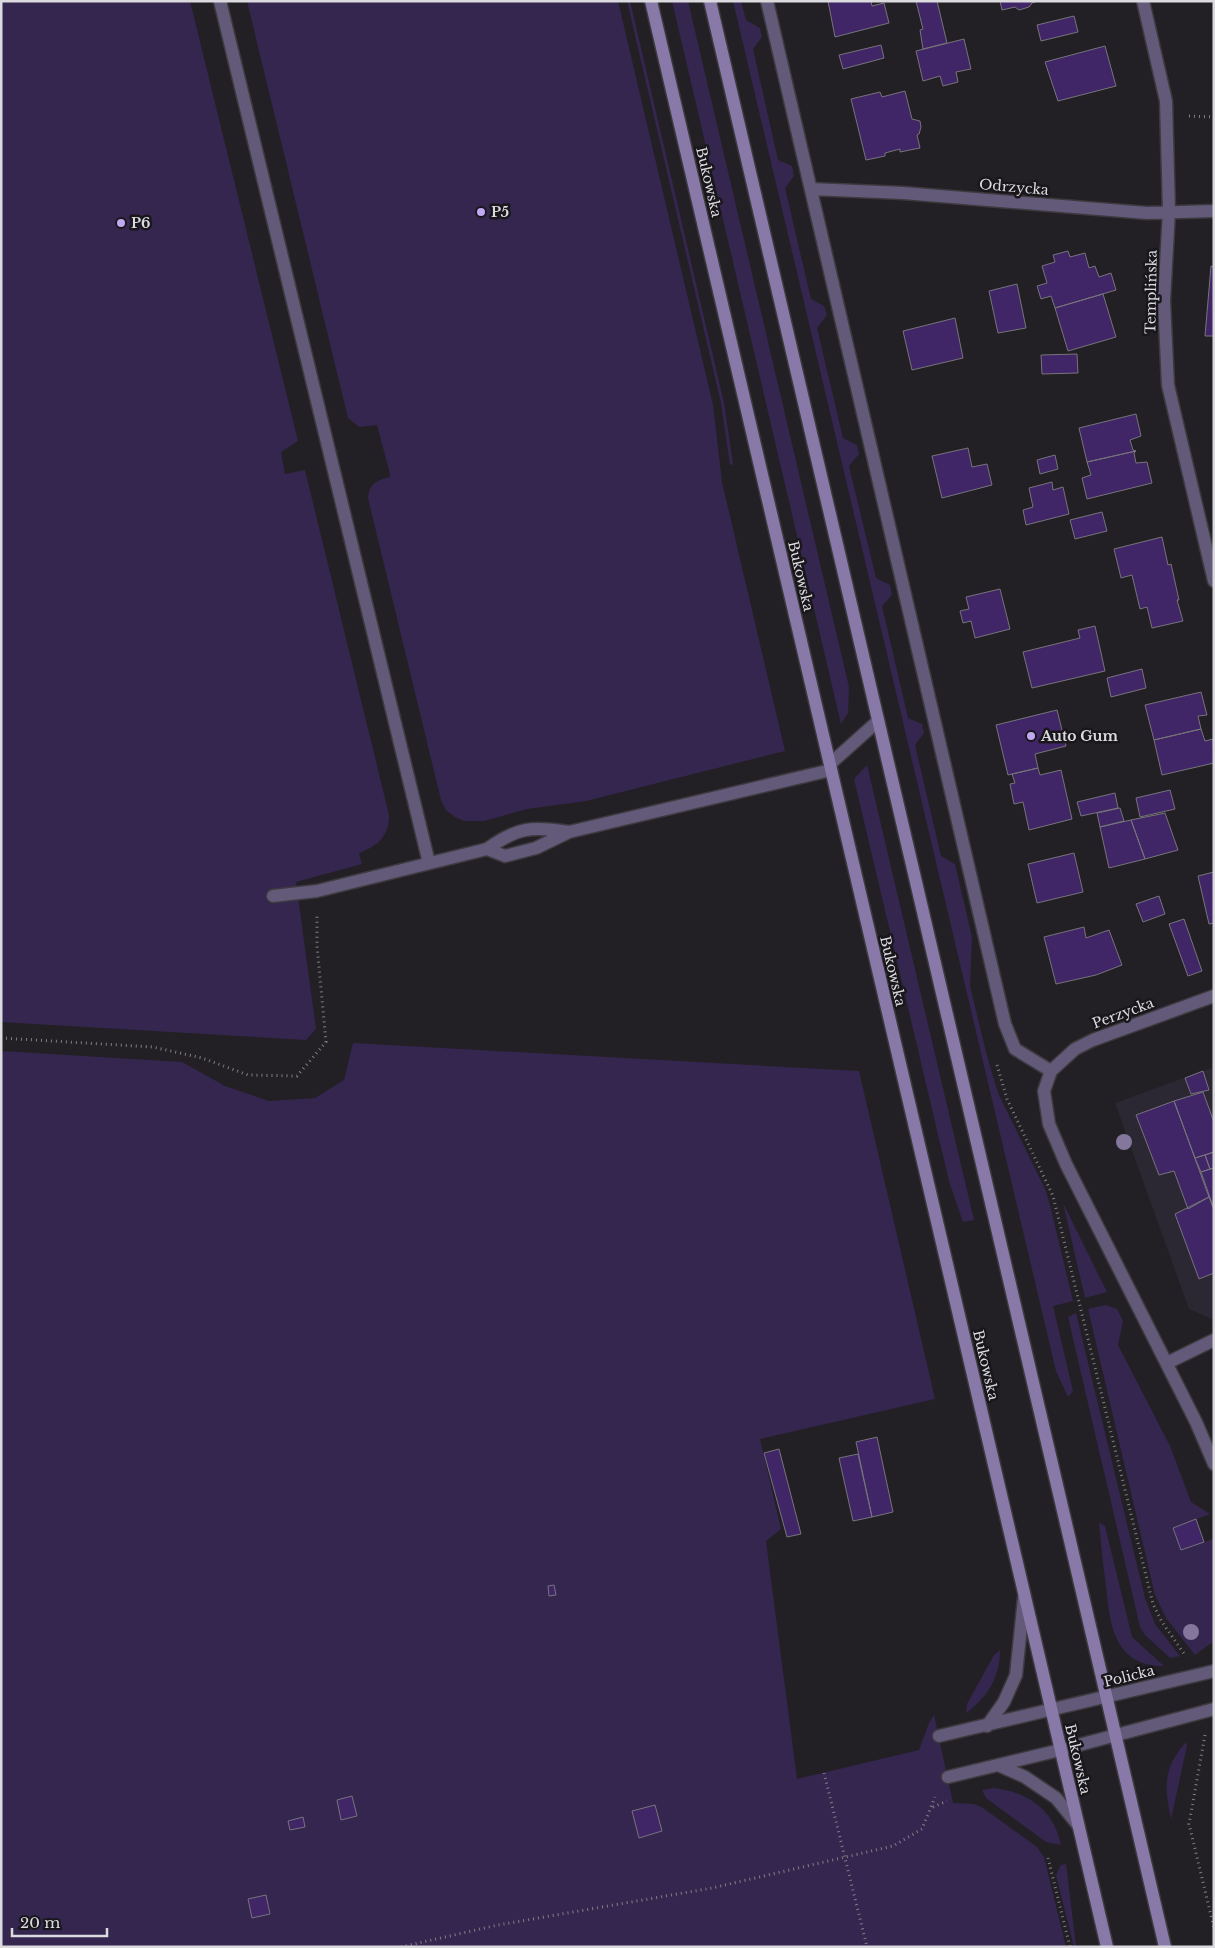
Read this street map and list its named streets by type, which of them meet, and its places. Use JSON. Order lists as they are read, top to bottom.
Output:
{
  "streets": {
    "main road": ["Bukowska"],
    "street": [
      "Odrzycka",
      "Templińska",
      "Perzycka",
      "Policka"
    ]
  },
  "crossings": [
    ["Bukowska", "Policka"],
    ["Odrzycka", "Templińska"]
  ],
  "places": ["P5", "P6", "Auto Gum"],
  "scale_bar": "20 m"
}
